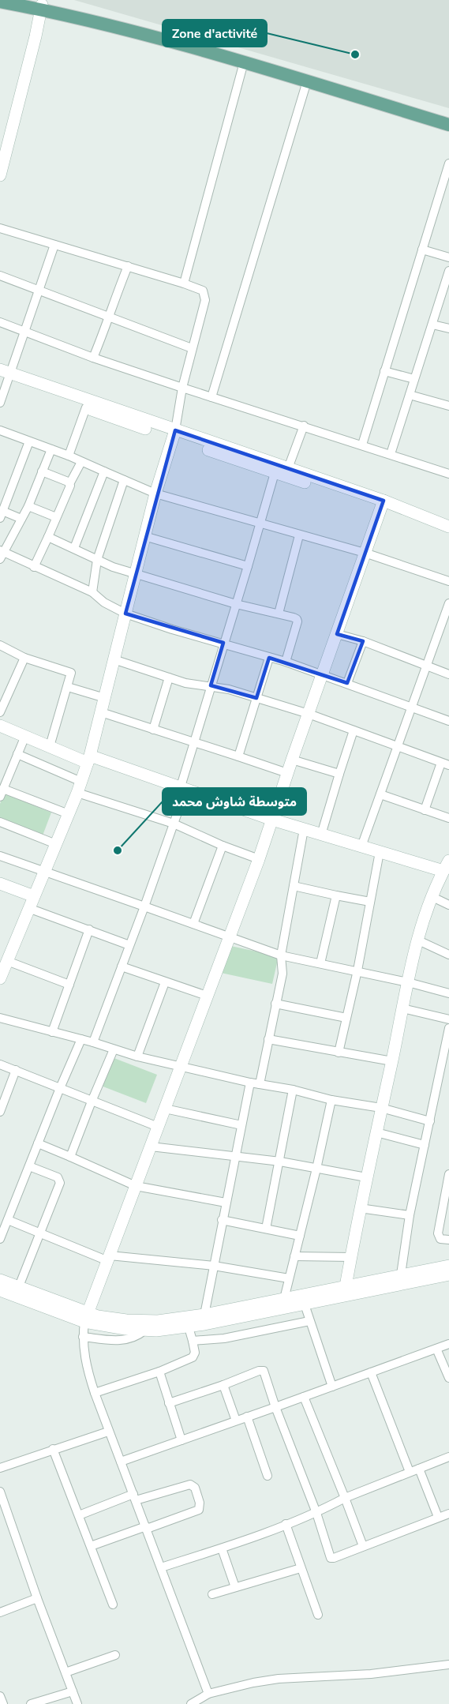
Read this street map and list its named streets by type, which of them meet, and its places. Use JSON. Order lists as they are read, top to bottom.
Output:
{
  "places": ["Zone d'activité", "متوسطة شاوش محمد"]
}
